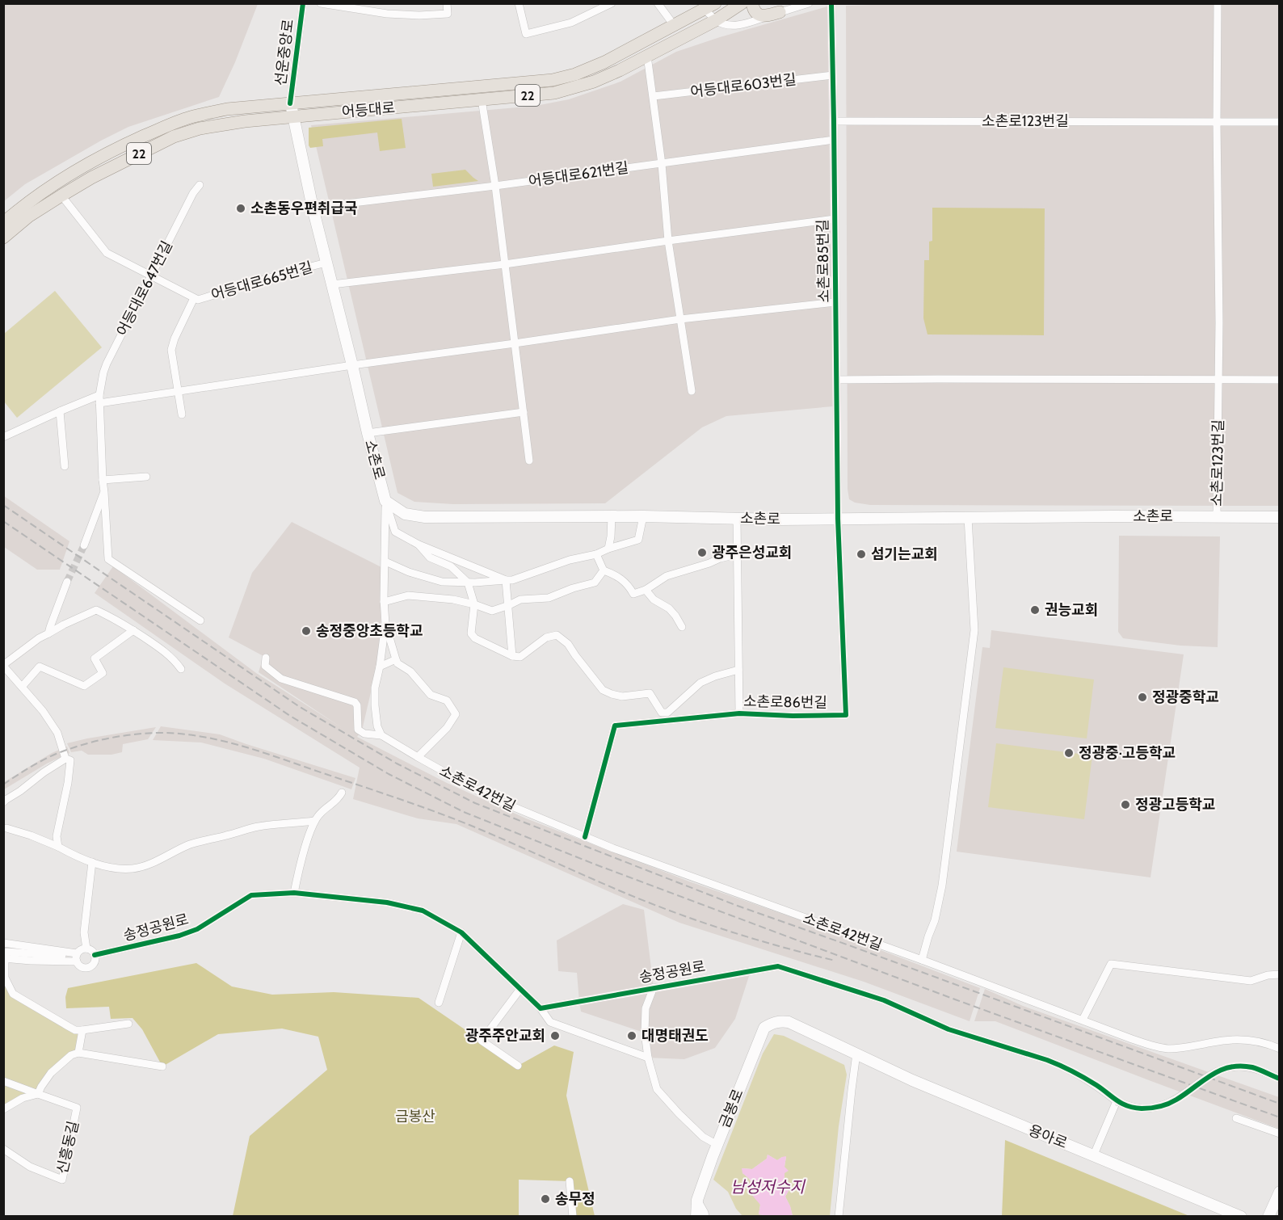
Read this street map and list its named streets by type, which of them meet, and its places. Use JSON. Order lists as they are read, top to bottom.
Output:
{
  "streets": {
    "main road": ["22", "어등대로"],
    "street": [
      "선운중앙로",
      "어등대로603번길",
      "소촌로123번길",
      "어등대로621번길",
      "소촌로85번길",
      "어등대로665번길",
      "어등대로647번길",
      "소촌로",
      "소촌로86번길",
      "소촌로42번길",
      "송정공원로",
      "금봉로",
      "용아로",
      "신흥동길"
    ]
  },
  "crossings": [
    ["선운중앙로", "어등대로"],
    ["선운중앙로", "소촌로"],
    ["어등대로603번길", "소촌로85번길"],
    ["어등대로", "어등대로665번길"],
    ["어등대로", "소촌로"],
    ["소촌로123번길", "소촌로85번길"],
    ["소촌로123번길", "소촌로"],
    ["어등대로621번길", "소촌로85번길"],
    ["소촌로85번길", "소촌로"],
    ["소촌로85번길", "소촌로86번길"],
    ["어등대로665번길", "어등대로647번길"],
    ["어등대로665번길", "소촌로"],
    ["소촌로", "소촌로86번길"],
    ["소촌로86번길", "소촌로42번길"],
    ["금봉로", "용아로"]
  ],
  "water": ["남성저수지"],
  "parks": ["금봉산"],
  "places": [
    "소촌동우편취급국",
    "광주은성교회",
    "섬기는교회",
    "권능교회",
    "송정중앙초등학교",
    "정광중학교",
    "정광중·고등학교",
    "정광고등학교",
    "광주주안교회",
    "대명태권도",
    "송무정"
  ]
}
